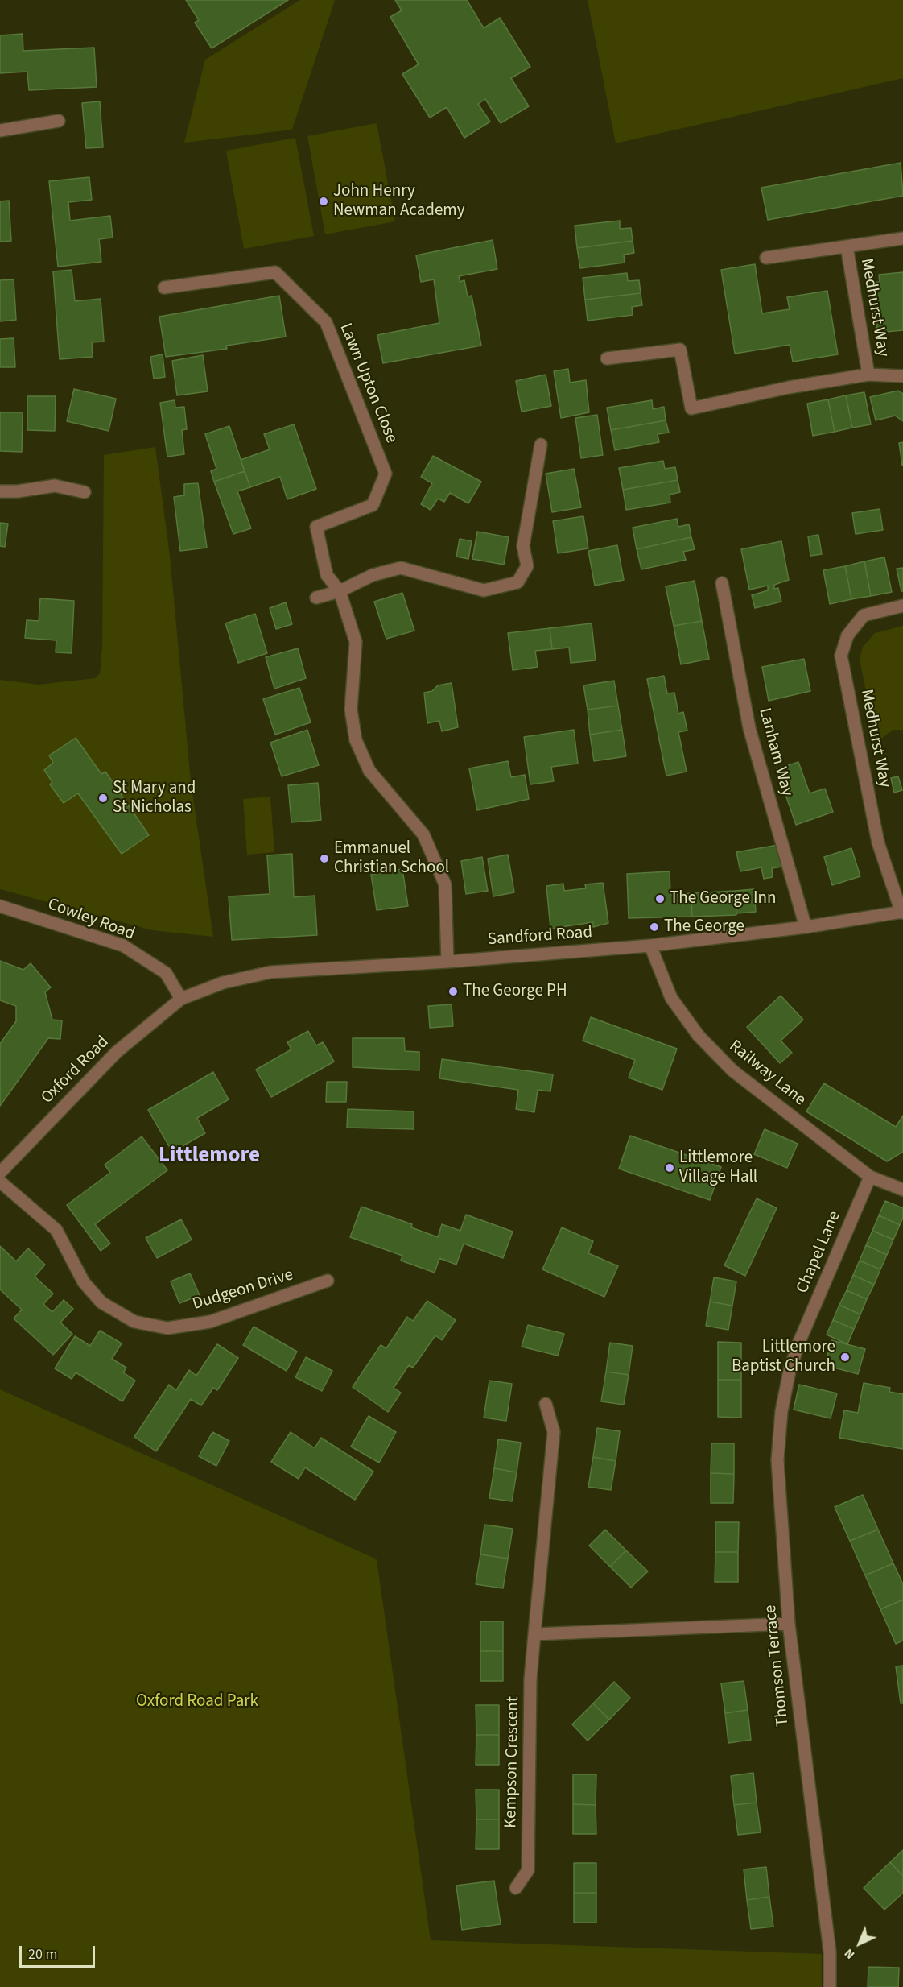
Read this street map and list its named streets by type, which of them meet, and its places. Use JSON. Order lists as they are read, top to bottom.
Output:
{
  "streets": {
    "street": [
      "Medhurst Way",
      "Lawn Upton Close",
      "Lanham Way",
      "Cowley Road",
      "Sandford Road",
      "Oxford Road",
      "Railway Lane",
      "Chapel Lane",
      "Dudgeon Drive",
      "Thomson Terrace",
      "Kempson Crescent"
    ]
  },
  "crossings": [
    ["Medhurst Way", "Sandford Road"],
    ["Lanham Way", "Sandford Road"],
    ["Cowley Road", "Sandford Road"],
    ["Cowley Road", "Oxford Road"],
    ["Sandford Road", "Oxford Road"],
    ["Sandford Road", "Railway Lane"],
    ["Railway Lane", "Chapel Lane"],
    ["Chapel Lane", "Thomson Terrace"]
  ],
  "districts": ["Littlemore"],
  "parks": ["Oxford Road Park"],
  "places": [
    "John Henry Newman Academy",
    "St Mary and St Nicholas",
    "Emmanuel Christian School",
    "The George Inn",
    "The George",
    "The George PH",
    "Littlemore Village Hall",
    "Littlemore Baptist Church"
  ],
  "scale_bar": "20 m",
  "north": "bottom left"
}
